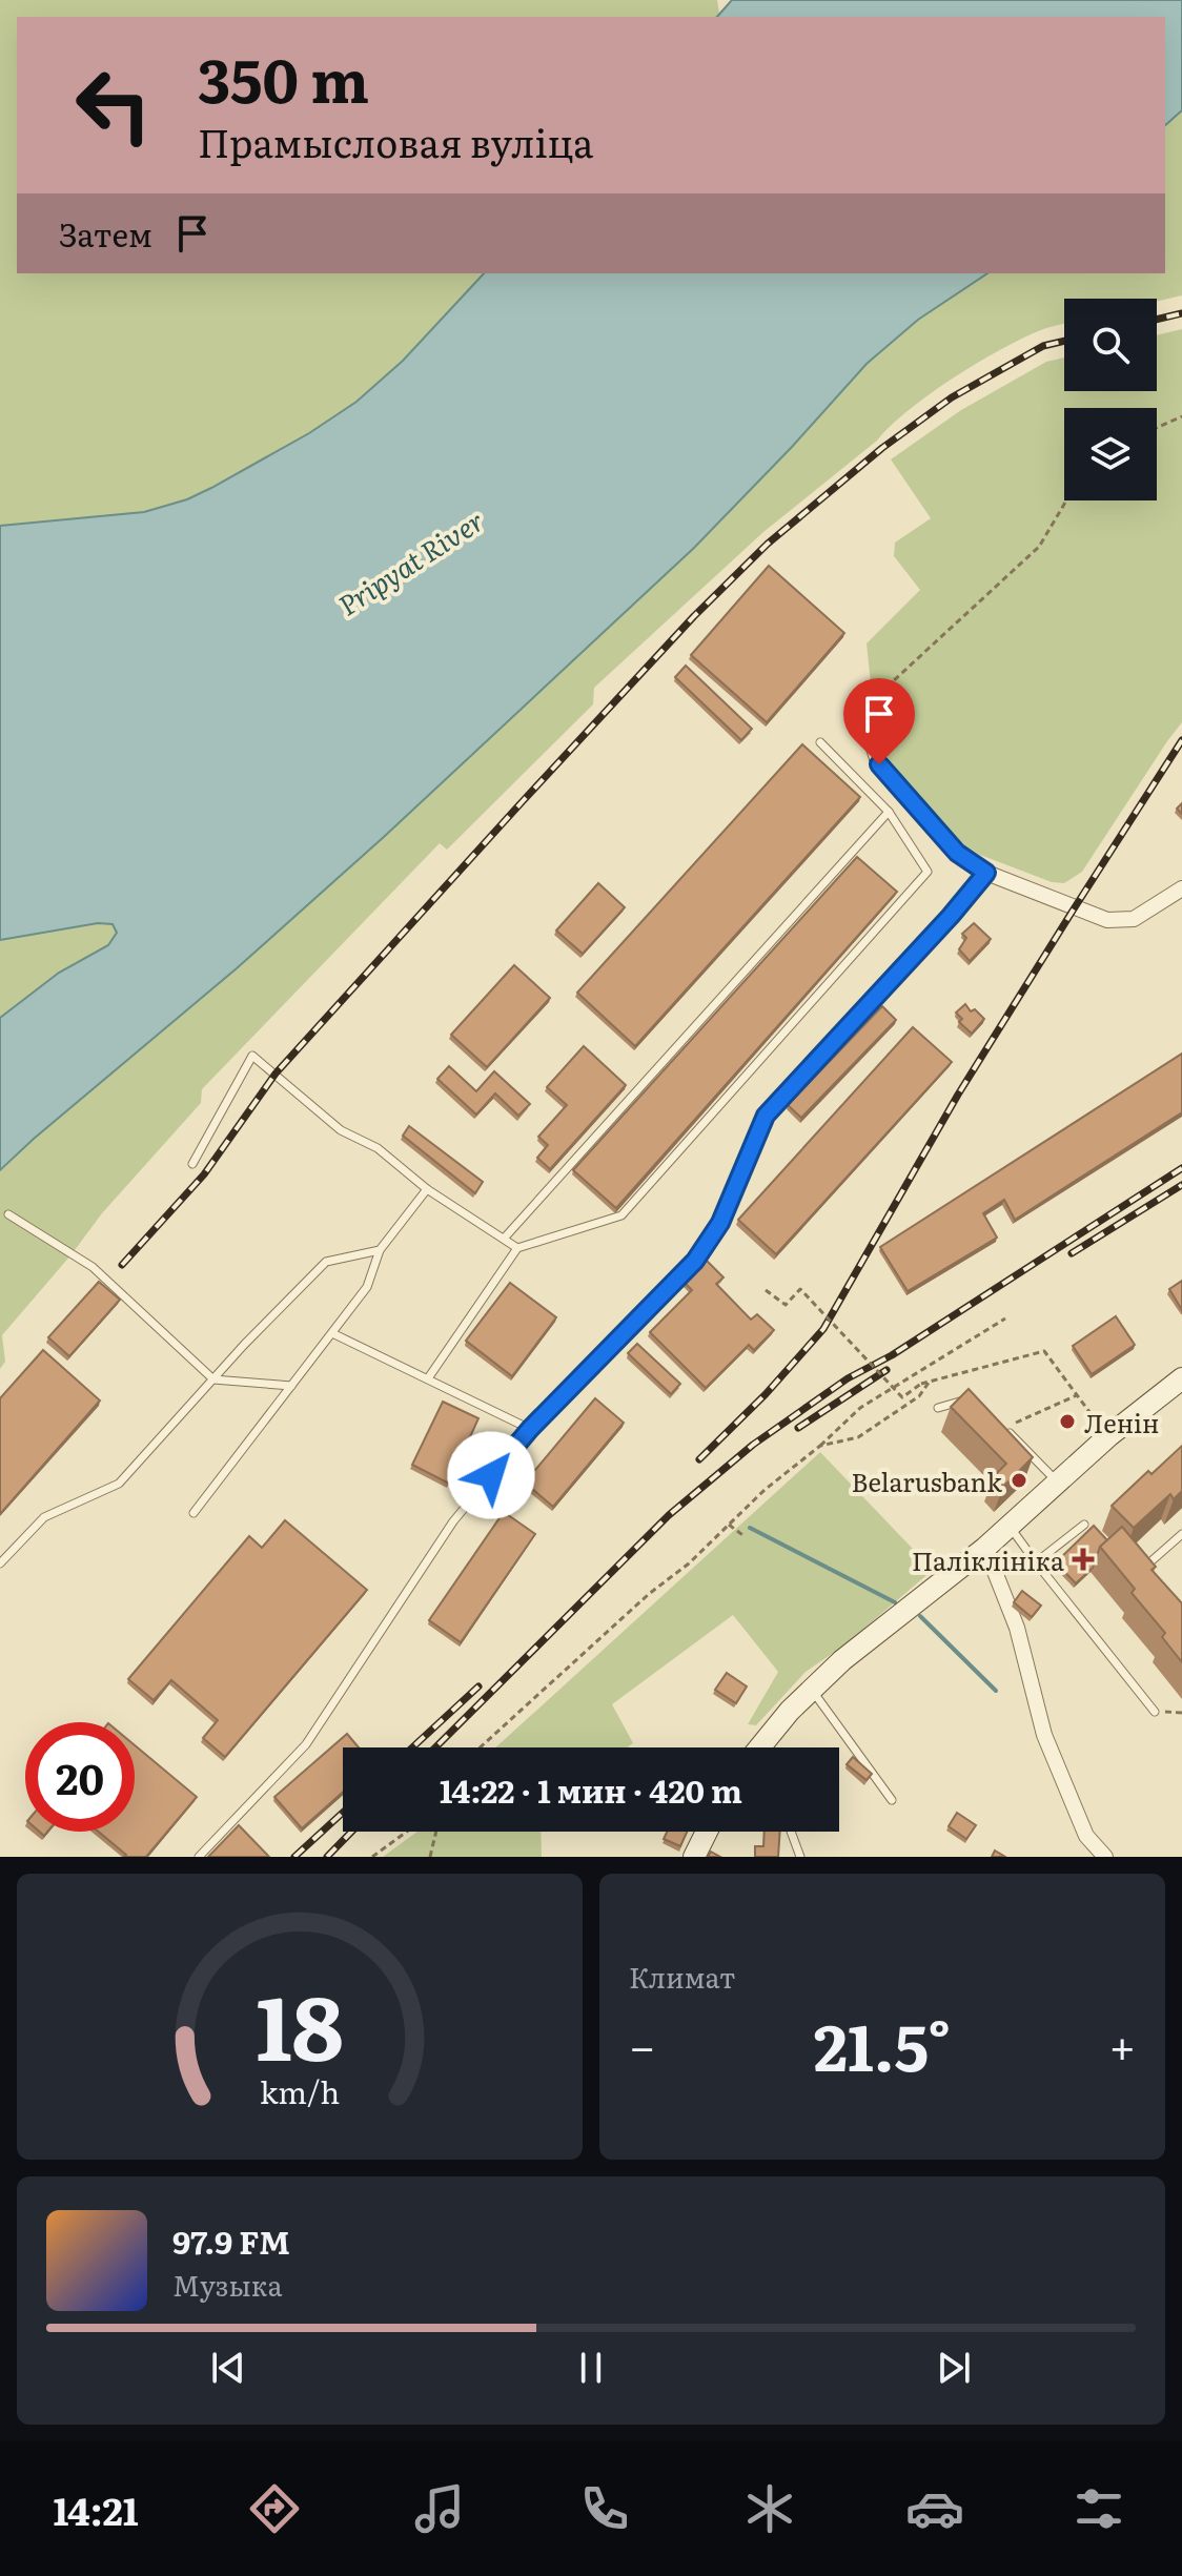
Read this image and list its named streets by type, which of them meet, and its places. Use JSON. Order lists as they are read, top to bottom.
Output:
{
  "water": ["Pripyat River"],
  "places": {
    "other": ["Ленін", "Belarusbank"],
    "health": ["Паліклініка"]
  },
  "page": {
    "turn": ["350 m", "Прамысловая вуліца"],
    "then": "Затем",
    "limit": "20",
    "trip": "14:22 · 1 мин · 420 m",
    "tile": "Климат",
    "heat": ["−", "21.5°", "+"],
    "song": ["97.9 FM", "Музыка"],
    "tabs": "14:21",
    "gauge": ["18", "km/h"]
  }
}
